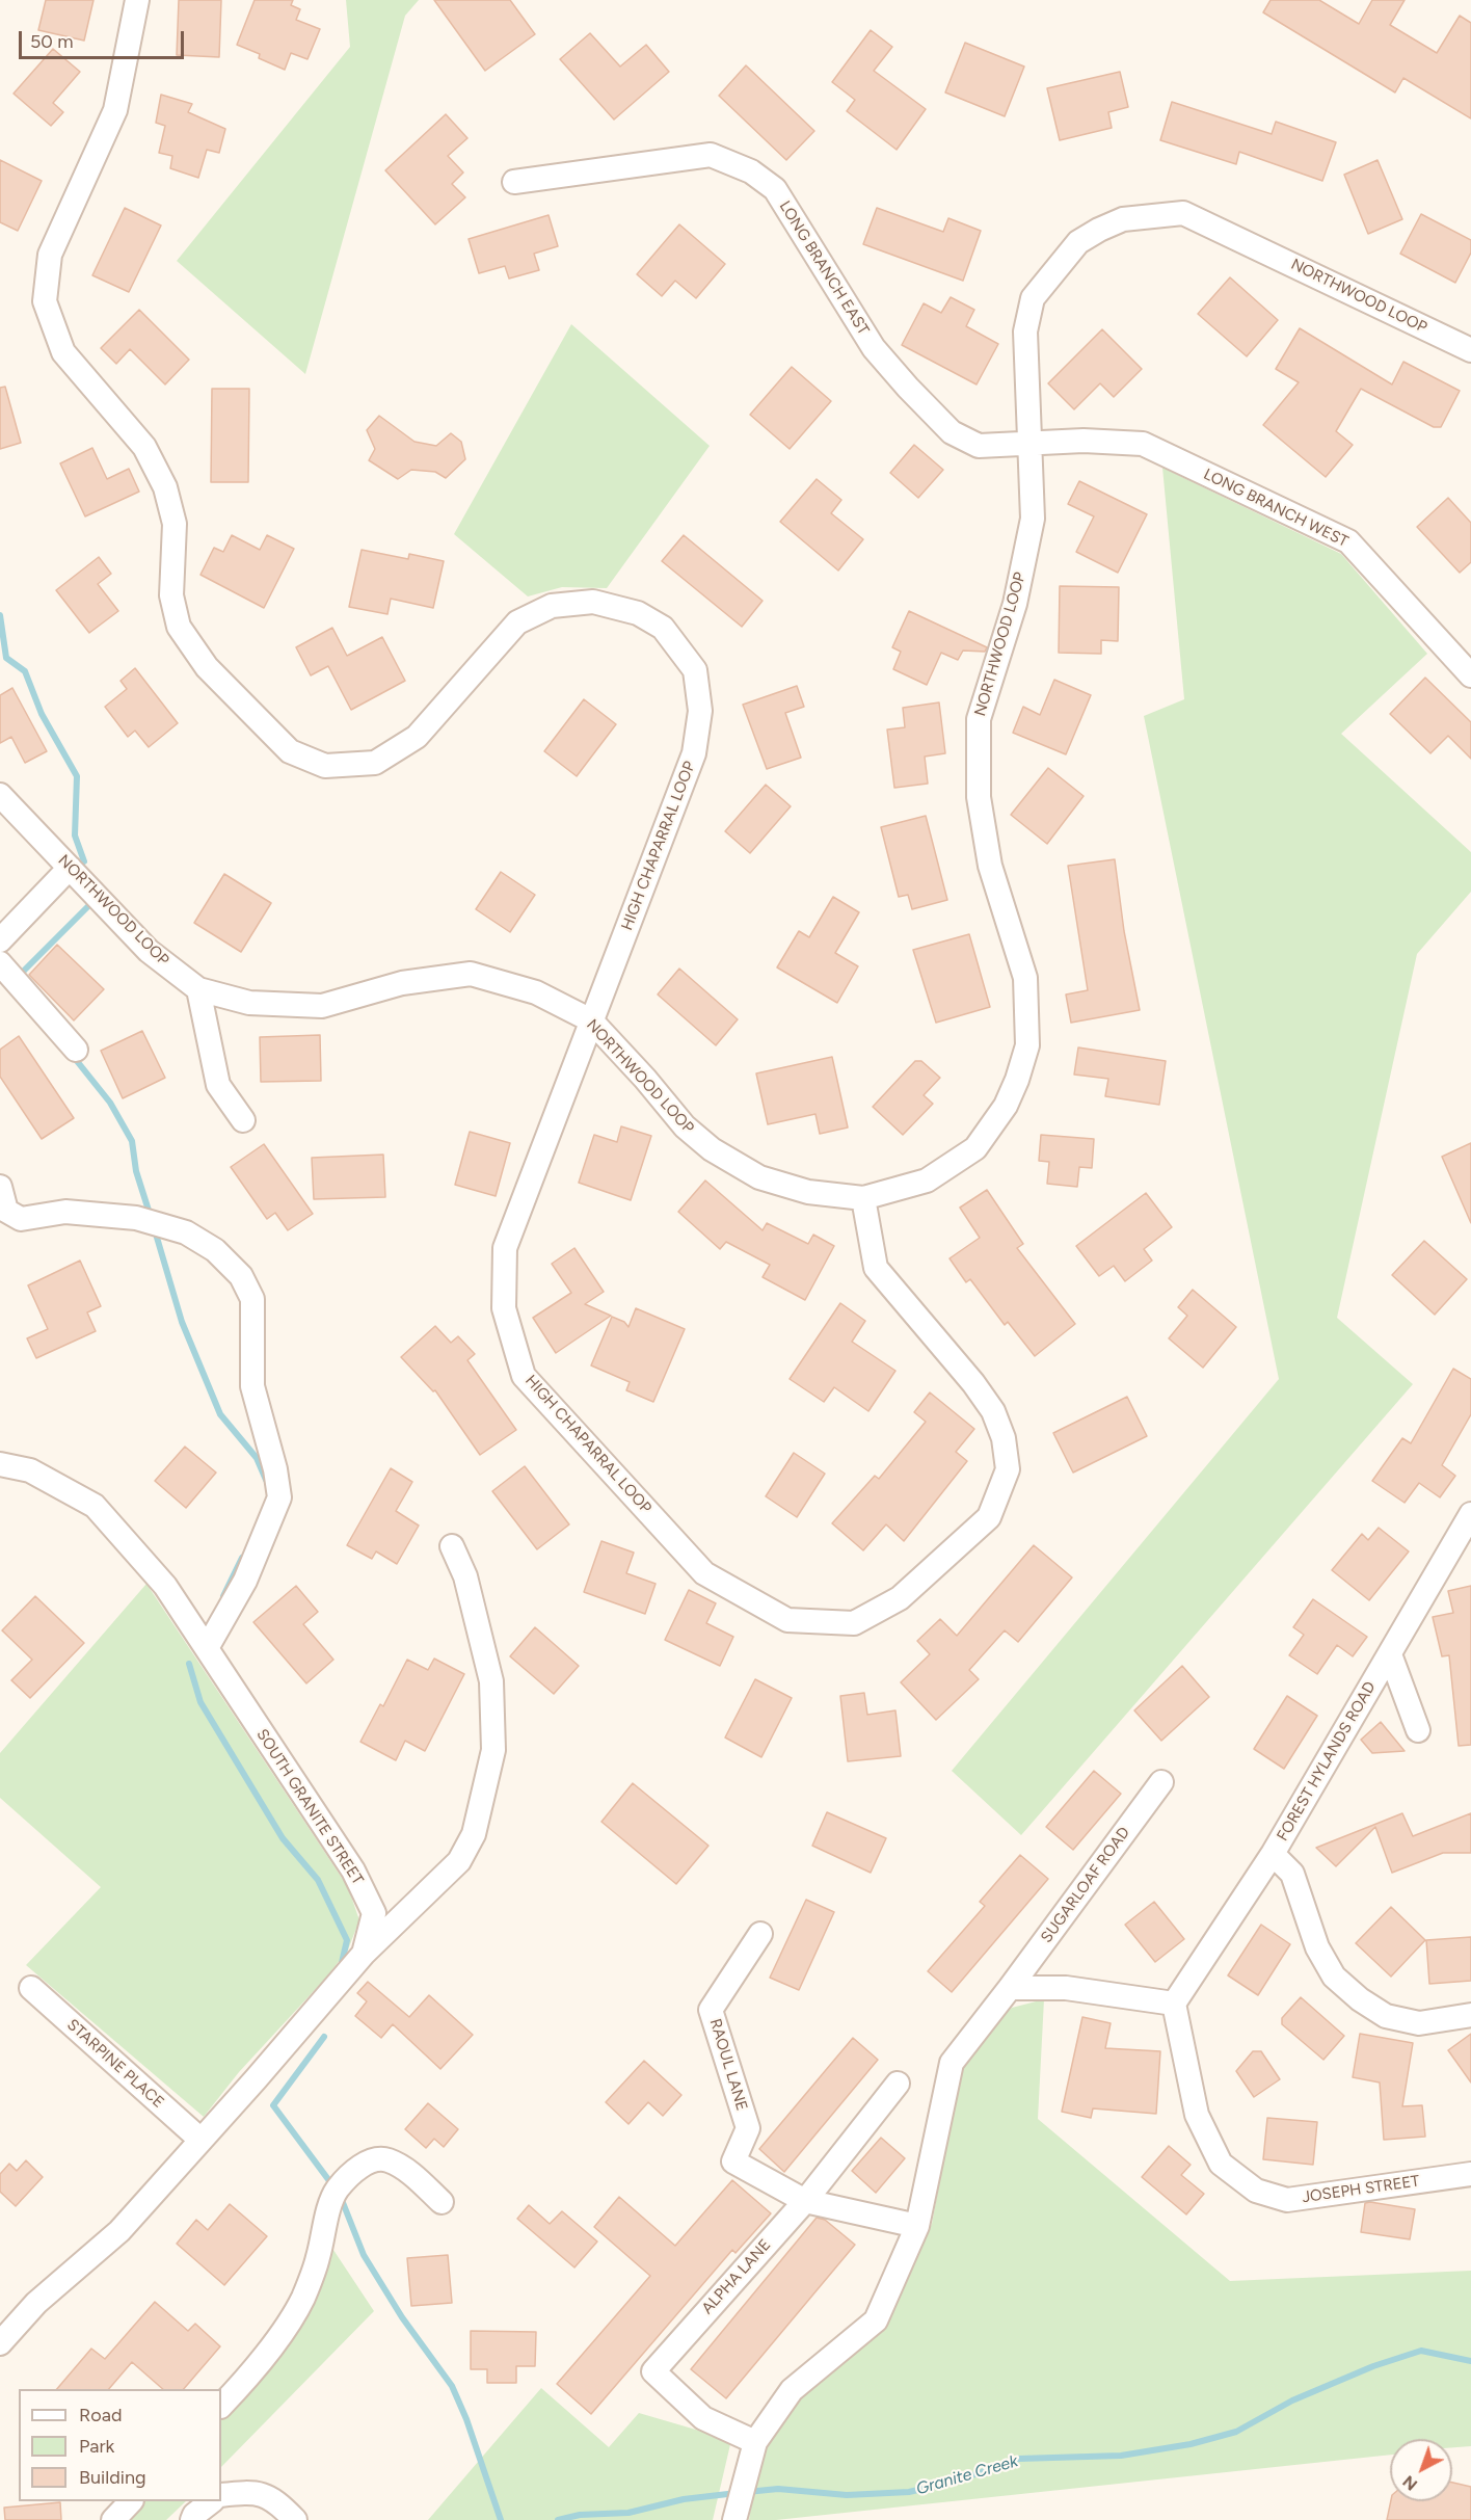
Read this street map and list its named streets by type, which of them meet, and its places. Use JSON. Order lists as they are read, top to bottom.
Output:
{
  "streets": {
    "street": [
      "LONG BRANCH EAST",
      "NORTHWOOD LOOP",
      "LONG BRANCH WEST",
      "HIGH CHAPARRAL LOOP",
      "FOREST HYLANDS ROAD",
      "SOUTH GRANITE STREET",
      "SUGARLOAF ROAD",
      "STARPINE PLACE",
      "RAOUL LANE",
      "JOSEPH STREET",
      "ALPHA LANE"
    ]
  },
  "crossings": [
    ["LONG BRANCH EAST", "NORTHWOOD LOOP"],
    ["LONG BRANCH EAST", "LONG BRANCH WEST"],
    ["NORTHWOOD LOOP", "LONG BRANCH WEST"],
    ["NORTHWOOD LOOP", "HIGH CHAPARRAL LOOP"],
    ["FOREST HYLANDS ROAD", "JOSEPH STREET"],
    ["SOUTH GRANITE STREET", "STARPINE PLACE"],
    ["RAOUL LANE", "ALPHA LANE"]
  ],
  "water": ["Granite Creek"],
  "legend": ["Road", "Park", "Building"],
  "scale_bar": "50 m",
  "north": "bottom left"
}
